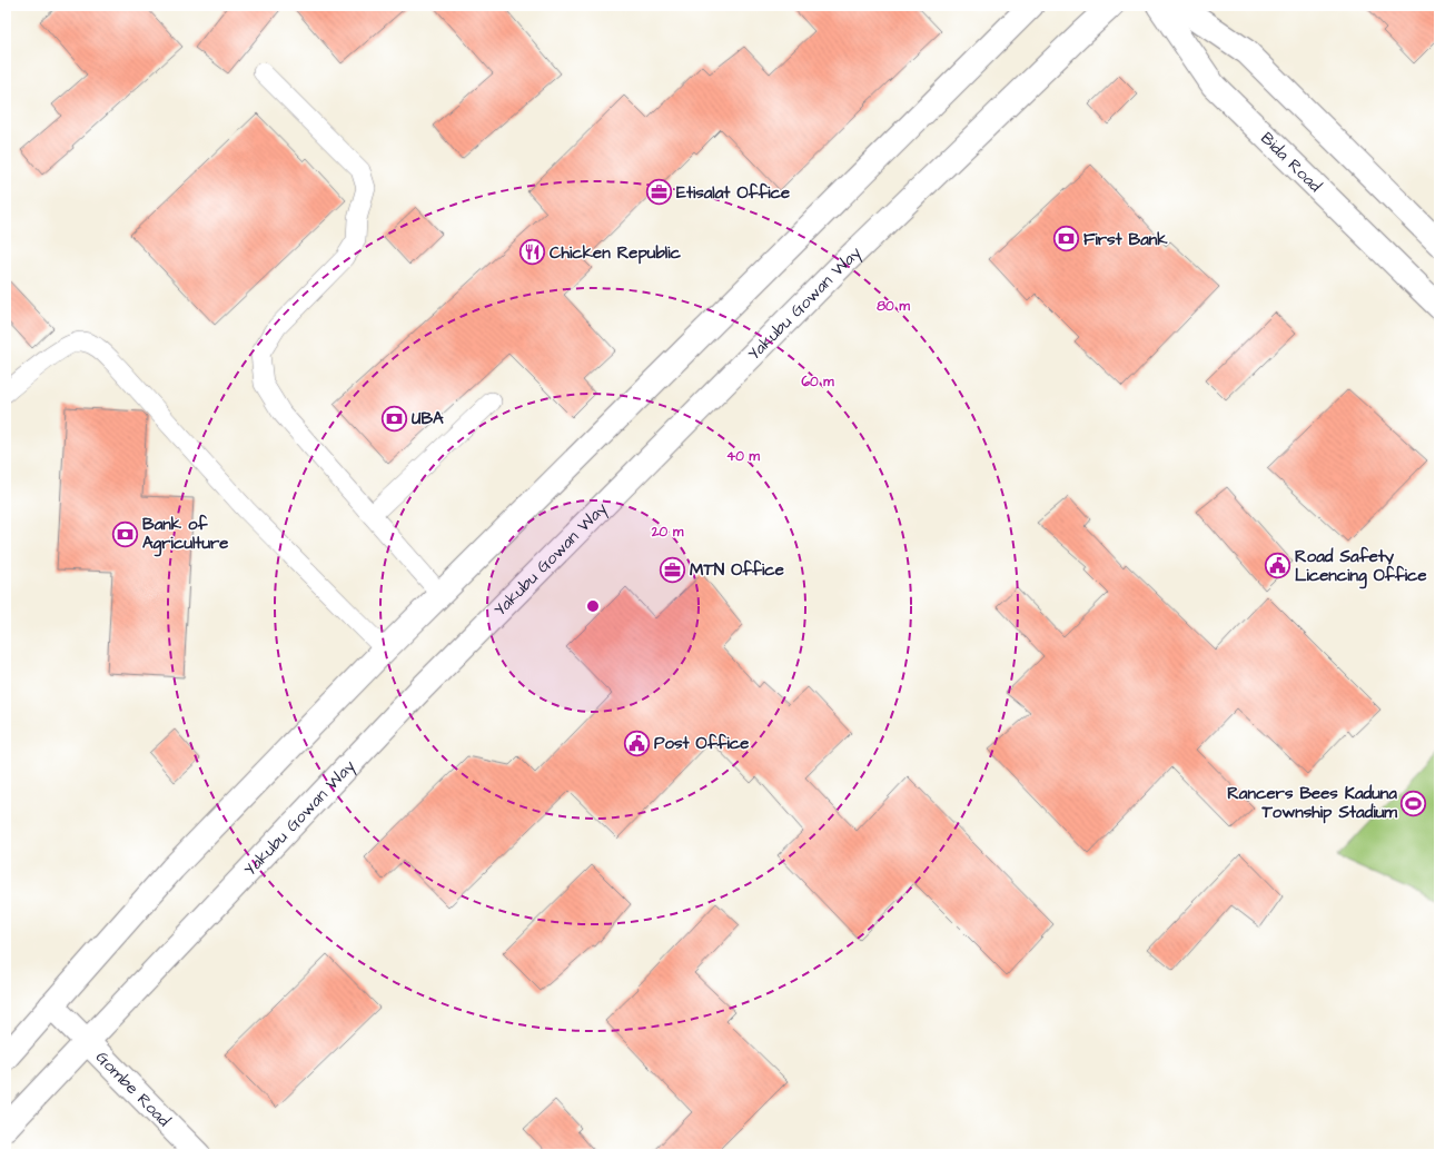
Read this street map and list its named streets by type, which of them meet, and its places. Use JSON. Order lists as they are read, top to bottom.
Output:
{
  "streets": {
    "street": ["Bida Road", "Yakubu Gowan Way", "Gombe Road"]
  },
  "crossings": [
    ["Yakubu Gowan Way", "Gombe Road"]
  ],
  "places": {
    "office": ["Etisalat Office", "MTN Office"],
    "bank": ["First Bank", "UBA", "Bank of Agriculture"],
    "restaurant": ["Chicken Republic"],
    "public building": ["Road Safety Licencing Office", "Post Office"],
    "sports": ["Rancers Bees Kaduna Township Stadium"]
  },
  "rings": [
    "80 m",
    "60 m",
    "40 m",
    "20 m"
  ]
}
